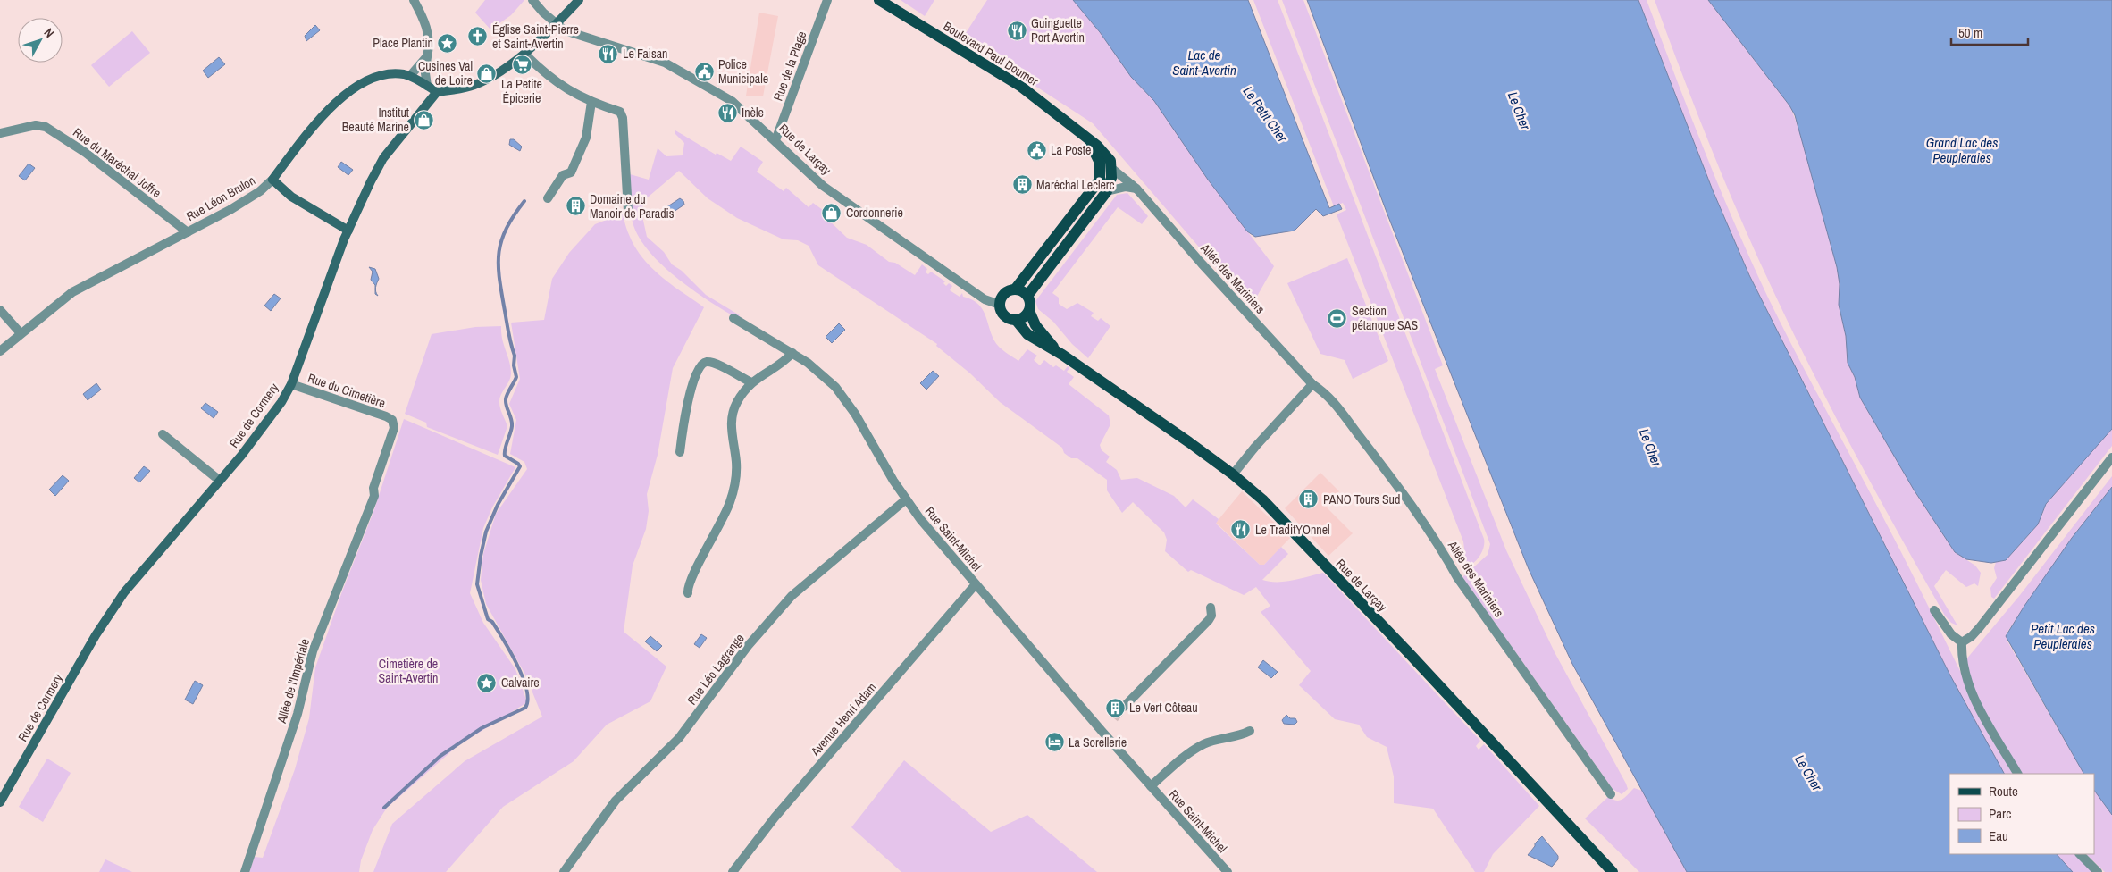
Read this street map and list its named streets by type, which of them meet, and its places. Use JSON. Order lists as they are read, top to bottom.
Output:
{
  "streets": {
    "main road": [
      "Boulevard Paul Doumer",
      "Rue de Larçay",
      "Rue Léon Brulon",
      "Rue de Cormery"
    ],
    "street": [
      "Rue de la Plage",
      "Rue du Maréchal Joffre",
      "Allée des Mariniers",
      "Rue du Cimetière",
      "Rue Saint-Michel",
      "Rue Léo Lagrange",
      "Allée de l'Impériale",
      "Avenue Henri Adam"
    ]
  },
  "crossings": [
    ["Boulevard Paul Doumer", "Allée des Mariniers"],
    ["Rue de la Plage", "Rue de Larçay"],
    ["Rue du Maréchal Joffre", "Rue Léon Brulon"],
    ["Rue Léon Brulon", "Rue de Cormery"],
    ["Rue du Cimetière", "Rue de Cormery"],
    ["Rue du Cimetière", "Allée de l'Impériale"],
    ["Rue Saint-Michel", "Rue Léo Lagrange"],
    ["Rue Saint-Michel", "Avenue Henri Adam"]
  ],
  "water": [
    "Lac de Saint-Avertin",
    "Le Cher",
    "Le Petit Cher",
    "Grand Lac des Peupleraies",
    "Petit Lac des Peupleraies"
  ],
  "parks": ["Cimetière de Saint-Avertin"],
  "places": {
    "restaurant": [
      "Guinguette Port Avertin",
      "Le Faisan",
      "Inèle",
      "Le TraditYOnnel"
    ],
    "church": ["Église Saint-Pierre et Saint-Avertin"],
    "place": ["Place Plantin", "Calvaire"],
    "supermarket": ["La Petite Épicerie"],
    "public building": ["Police Municipale", "La Poste"],
    "shop": ["Cusines Val de Loire", "Institut Beauté Marine", "Cordonnerie"],
    "building": [
      "Maréchal Leclerc",
      "Domaine du Manoir de Paradis",
      "PANO Tours Sud",
      "Le Vert Côteau"
    ],
    "sports": ["Section pétanque SAS"],
    "hotel": ["La Sorellerie"]
  },
  "legend": ["Route", "Parc", "Eau"],
  "scale_bar": "50 m",
  "north": "top right"
}
